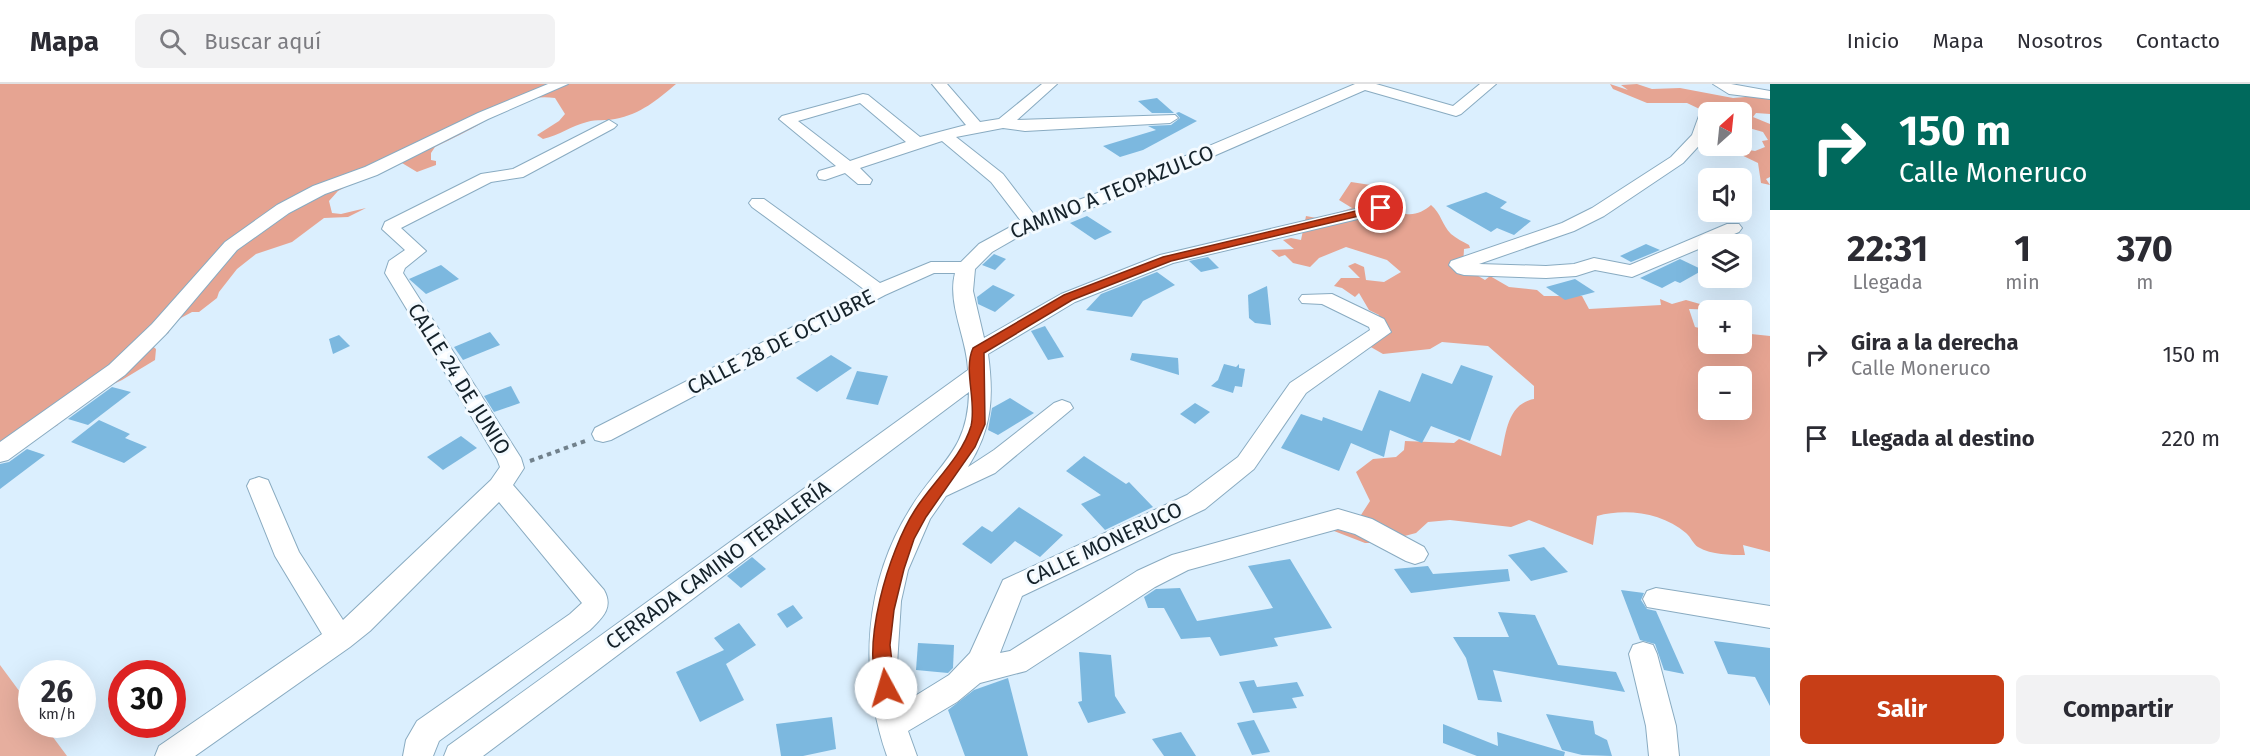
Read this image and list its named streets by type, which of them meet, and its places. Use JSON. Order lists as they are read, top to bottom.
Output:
{
  "streets": {
    "street": [
      "CAMINO A TEOPAZULCO",
      "CALLE 28 DE OCTUBRE",
      "CALLE 24 DE JUNIO",
      "CALLE MONERUCO",
      "CERRADA CAMINO TERALERÍA"
    ]
  },
  "crossings": [
    ["CAMINO A TEOPAZULCO", "CALLE 28 DE OCTUBRE"]
  ],
  "north": "top right",
  "page": {
    "header": "Mapa",
    "search": "Buscar aquí",
    "nav": [
      "Inicio",
      "Mapa",
      "Nosotros",
      "Contacto"
    ],
    "turn": ["150 m", "Calle Moneruco"],
    "map_buttons": ["+", "−"],
    "eta": [
      "22:31",
      "Llegada",
      "1",
      "min",
      "370",
      "m"
    ],
    "list": [
      {
        "name": "Gira a la derecha",
        "note": "Calle Moneruco",
        "value": "150 m"
      },
      {
        "name": "Llegada al destino",
        "value": "220 m"
      }
    ],
    "speed": "26 km/h",
    "limit": "30",
    "buttons": ["Salir", "Compartir"]
  }
}
